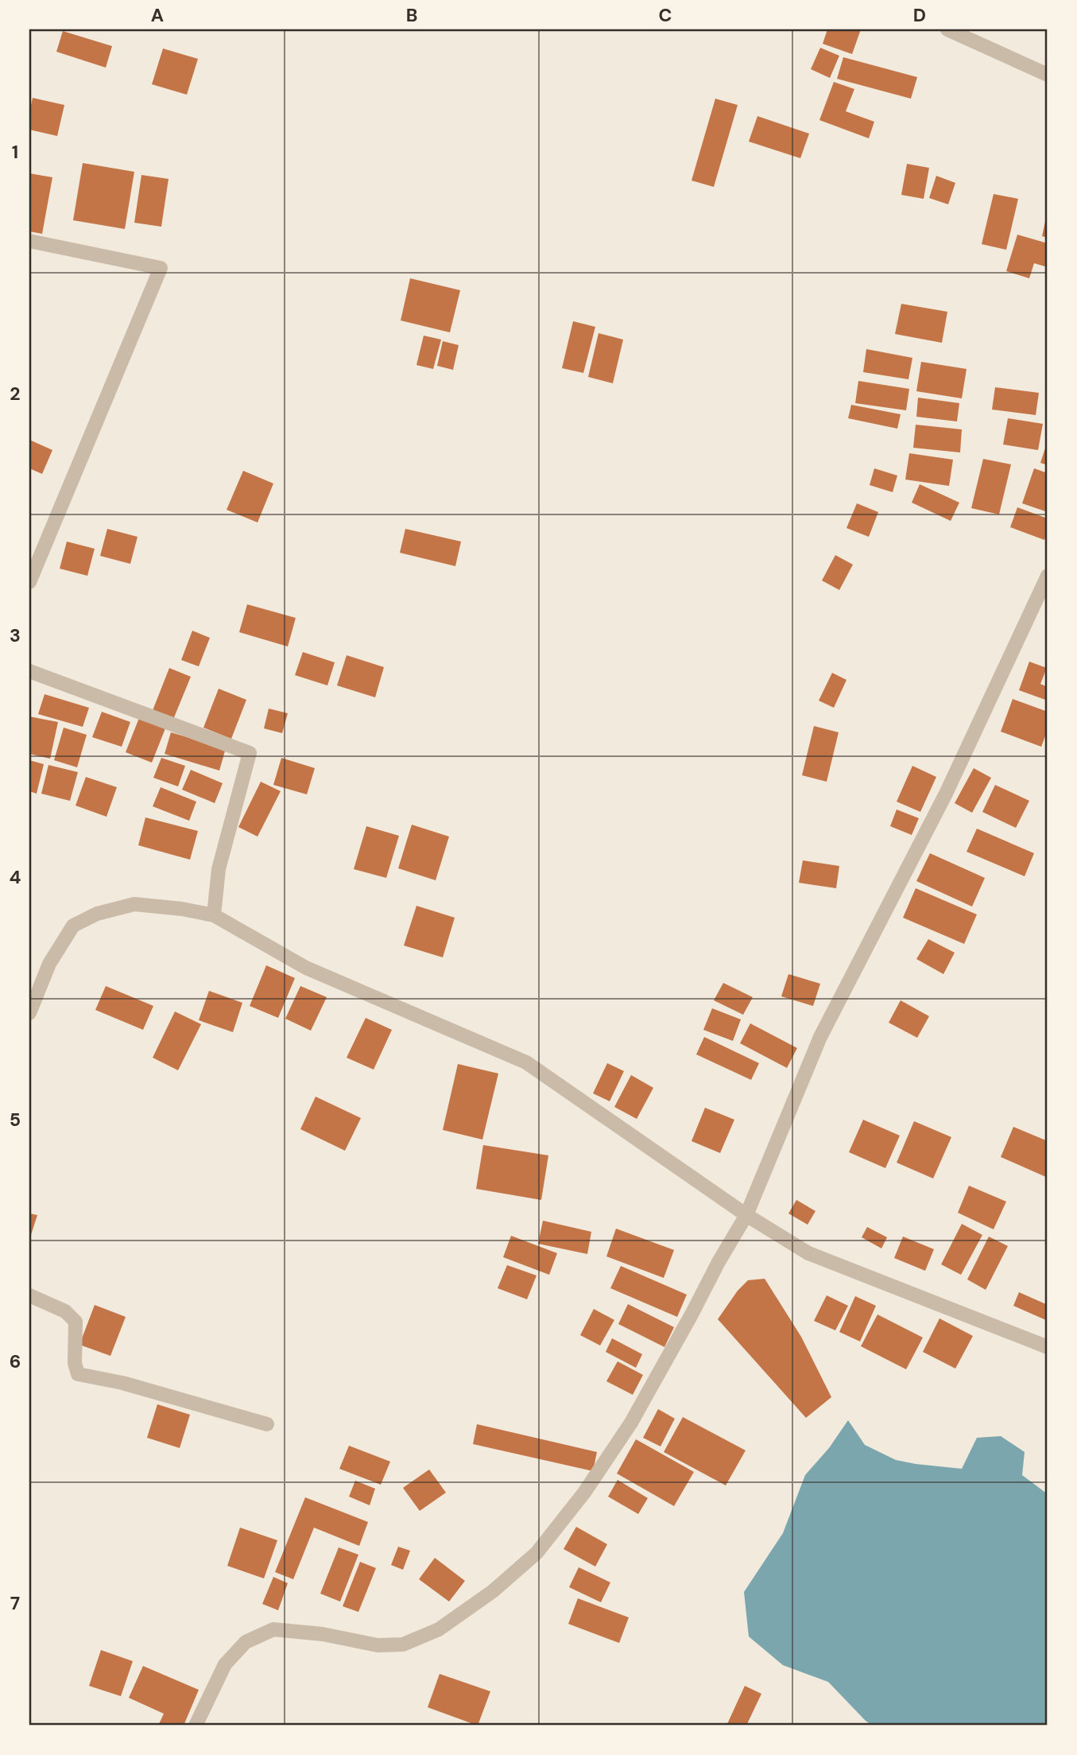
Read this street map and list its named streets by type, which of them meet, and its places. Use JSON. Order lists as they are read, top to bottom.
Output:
{
  "grid": {
    "columns": [
      "A",
      "B",
      "C",
      "D"
    ],
    "rows": [
      "1",
      "2",
      "3",
      "4",
      "5",
      "6",
      "7"
    ]
  }
}
